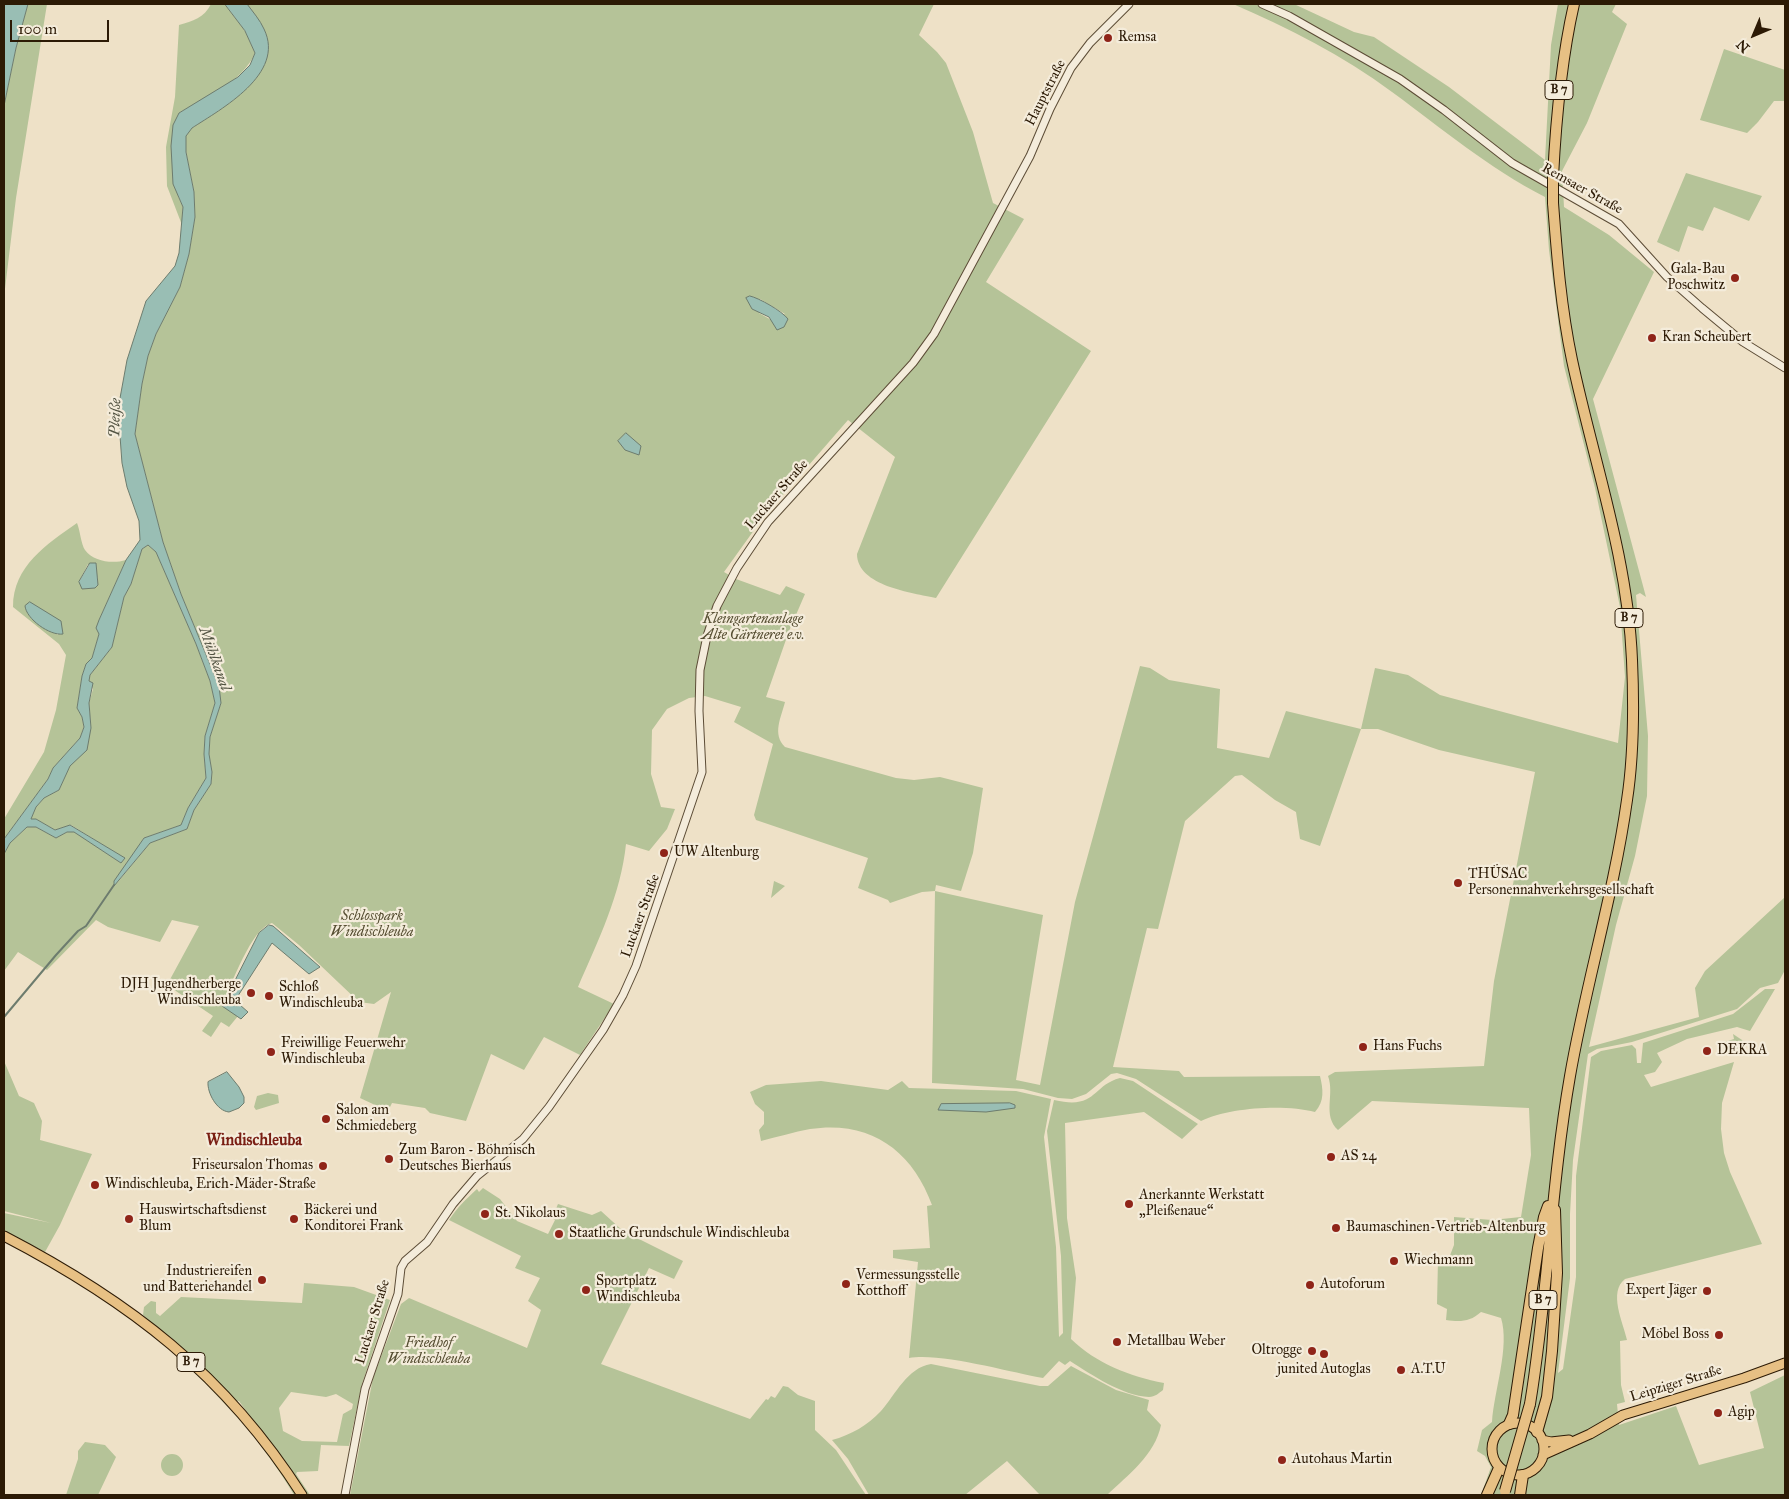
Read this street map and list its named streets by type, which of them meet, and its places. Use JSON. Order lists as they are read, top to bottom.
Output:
{
  "streets": {
    "highway": ["B 7"],
    "main road": ["Leipziger Straße"],
    "street": ["Hauptstraße", "Remsaer Straße", "Luckaer Straße"]
  },
  "crossings": [
    ["Hauptstraße", "Luckaer Straße"]
  ],
  "districts": ["Windischleuba"],
  "water": ["Pleiße", "Mühlkanal"],
  "parks": ["Kleingartenanlage Alte Gärtnerei e.v.", "Schlosspark Windischleuba", "Friedhof Windischleuba"],
  "places": [
    "Remsa",
    "Gala-Bau Poschwitz",
    "Kran Scheubert",
    "UW Altenburg",
    "THÜSAC Personennahverkehrsgesellschaft",
    "DJH Jugendherberge Windischleuba",
    "Schloß Windischleuba",
    "Hans Fuchs",
    "DEKRA",
    "Freiwillige Feuerwehr Windischleuba",
    "Salon am Schmiedeberg",
    "AS 24",
    "Zum Baron - Böhmisch Deutsches Bierhaus",
    "Friseursalon Thomas",
    "Windischleuba, Erich-Mäder-Straße",
    "Anerkannte Werkstatt „Pleißenaue“",
    "St. Nikolaus",
    "Hauswirtschaftsdienst Blum",
    "Bäckerei und Konditorei Frank",
    "Baumaschinen-Vertrieb-Altenburg",
    "Staatliche Grundschule Windischleuba",
    "Wiechmann",
    "Industriereifen und Batteriehandel",
    "Vermessungsstelle Kotthoff",
    "Autoforum",
    "Sportplatz Windischleuba",
    "Expert Jäger",
    "Möbel Boss",
    "Metallbau Weber",
    "Oltrogge",
    "junited Autoglas",
    "A.T.U",
    "Agip",
    "Autohaus Martin"
  ],
  "scale_bar": "100 m",
  "north": "bottom left"
}
